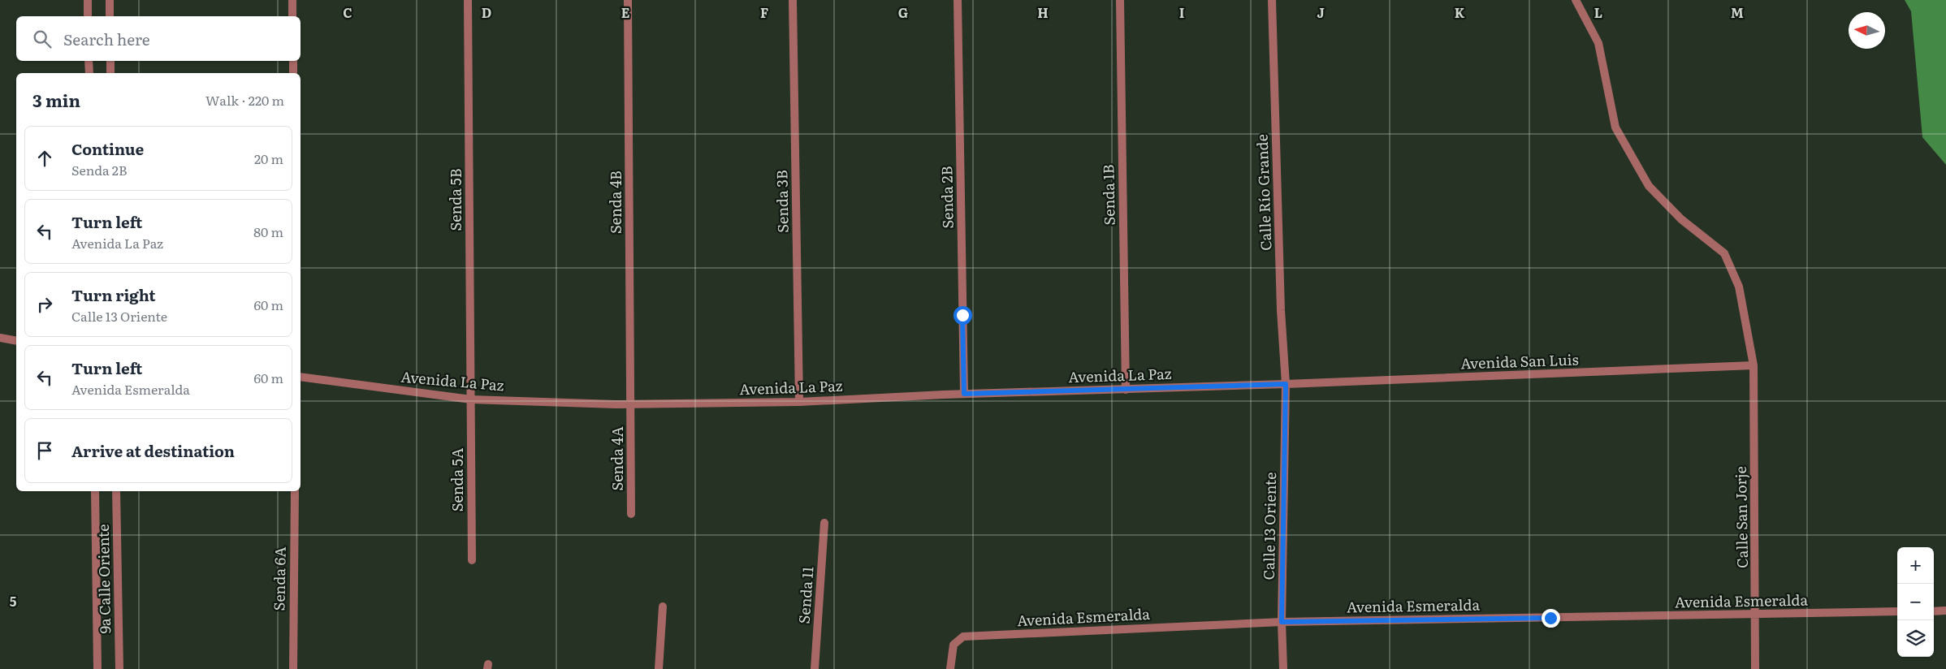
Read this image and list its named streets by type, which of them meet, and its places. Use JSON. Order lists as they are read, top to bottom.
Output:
{
  "streets": {
    "street": [
      "Calle Río Grande",
      "Senda 1B",
      "Senda 2B",
      "Senda 5B",
      "Senda 3B",
      "Senda 4B",
      "Avenida San Luis",
      "Avenida La Paz",
      "Senda 4A",
      "Senda 5A",
      "Calle San Jorje",
      "Calle 13 Oriente",
      "9a Calle Oriente",
      "Senda 6A",
      "Senda 11",
      "Avenida Esmeralda"
    ]
  },
  "crossings": [
    ["Calle Río Grande", "Avenida San Luis"],
    ["Calle Río Grande", "Avenida La Paz"],
    ["Calle Río Grande", "Calle 13 Oriente"],
    ["Senda 1B", "Avenida La Paz"],
    ["Senda 2B", "Avenida La Paz"],
    ["Senda 5B", "Avenida La Paz"],
    ["Senda 5B", "Senda 5A"],
    ["Senda 3B", "Avenida La Paz"],
    ["Senda 4B", "Avenida La Paz"],
    ["Senda 4B", "Senda 4A"],
    ["Avenida San Luis", "Avenida La Paz"],
    ["Avenida San Luis", "Calle San Jorje"],
    ["Avenida San Luis", "Calle 13 Oriente"],
    ["Avenida La Paz", "Senda 4A"],
    ["Avenida La Paz", "Senda 5A"],
    ["Avenida La Paz", "Calle 13 Oriente"],
    ["Calle San Jorje", "Avenida Esmeralda"],
    ["Calle 13 Oriente", "Avenida Esmeralda"]
  ],
  "north": "left",
  "page": {
    "search": "Search here",
    "heading": ["3 min", "Walk · 220 m"],
    "list": [
      ["Continue", "Senda 2B", "20 m"],
      ["Turn left", "Avenida La Paz", "80 m"],
      ["Turn right", "Calle 13 Oriente", "60 m"],
      ["Turn left", "Avenida Esmeralda", "60 m"],
      "Arrive at destination"
    ],
    "map_buttons": ["+", "−"]
  },
  "grid": {
    "columns": [
      "C",
      "D",
      "E",
      "F",
      "G",
      "H",
      "I",
      "J",
      "K",
      "L",
      "M"
    ],
    "rows": ["5"]
  }
}
